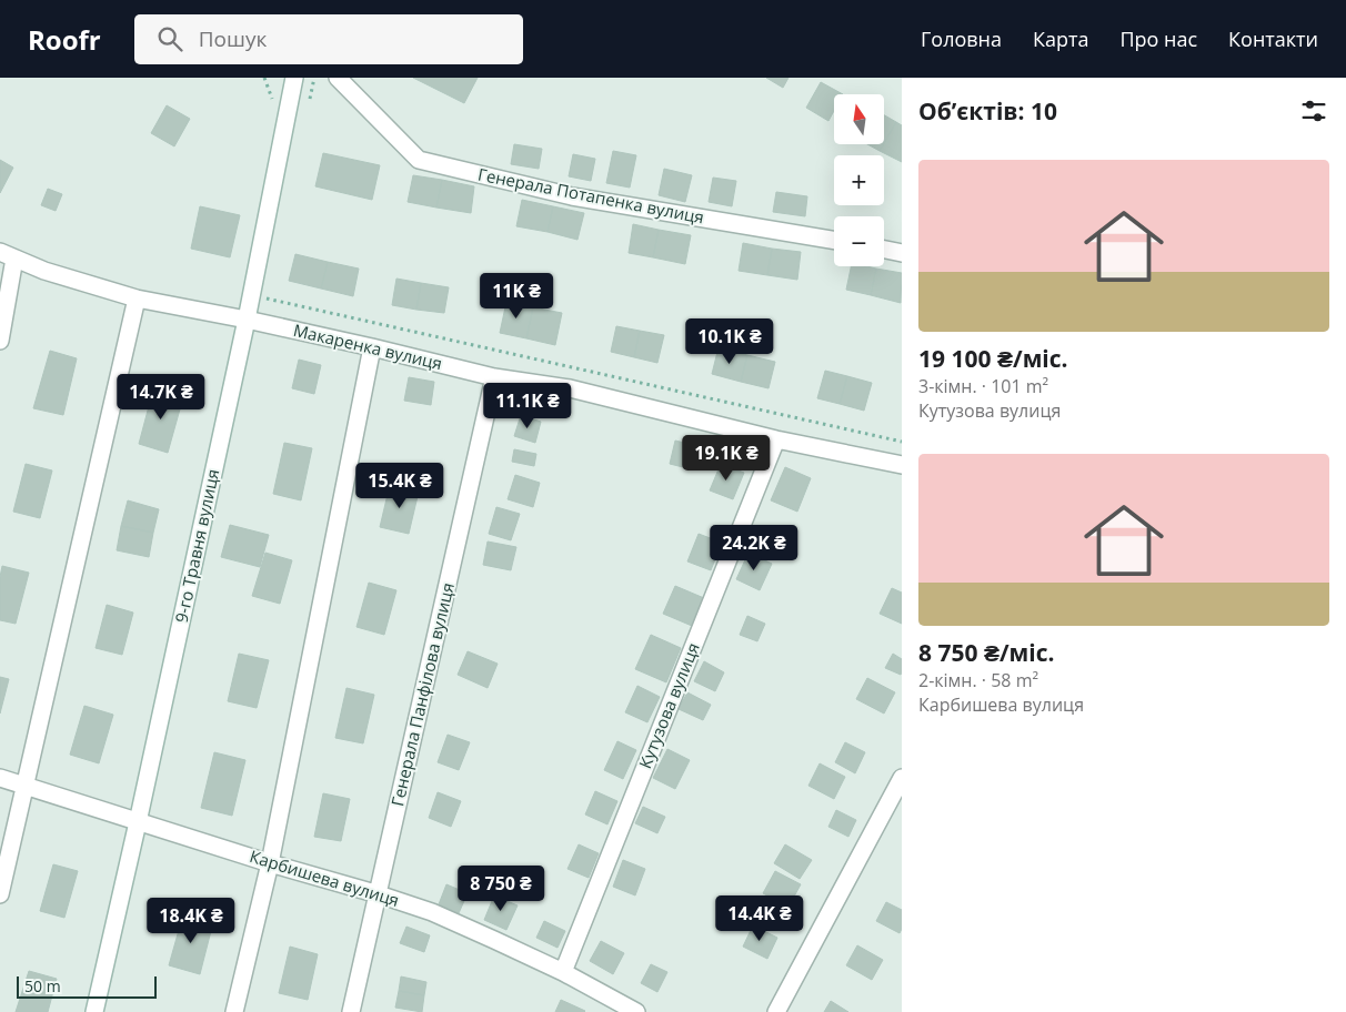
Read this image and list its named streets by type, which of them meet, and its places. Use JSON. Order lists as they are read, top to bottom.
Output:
{
  "streets": {
    "street": [
      "Генерала Потапенка вулиця",
      "Макаренка вулиця",
      "9-го Травня вулиця",
      "Генерала Панфілова вулиця",
      "Кутузова вулиця",
      "Карбишева вулиця"
    ]
  },
  "crossings": [
    ["Макаренка вулиця", "9-го Травня вулиця"],
    ["Макаренка вулиця", "Генерала Панфілова вулиця"],
    ["Макаренка вулиця", "Кутузова вулиця"],
    ["9-го Травня вулиця", "Карбишева вулиця"],
    ["Генерала Панфілова вулиця", "Карбишева вулиця"],
    ["Кутузова вулиця", "Карбишева вулиця"]
  ],
  "scale_bar": "50 m",
  "north": "top",
  "page": {
    "header": "Roofr",
    "search": "Пошук",
    "nav": [
      "Головна",
      "Карта",
      "Про нас",
      "Контакти"
    ],
    "heading": "Об’єктів: 10",
    "map_buttons": ["+", "−"],
    "list": [
      {
        "name": "19 100 ₴/міс.",
        "note": "3-кімн. · 101 m² · Кутузова вулиця"
      },
      {
        "name": "8 750 ₴/міс.",
        "note": "2-кімн. · 58 m² · Карбишева вулиця"
      }
    ],
    "price": [
      "11K ₴",
      "10.1K ₴",
      "14.7K ₴",
      "11.1K ₴",
      "19.1K ₴",
      "15.4K ₴",
      "24.2K ₴",
      "8 750 ₴",
      "14.4K ₴",
      "18.4K ₴"
    ],
    "scale": "50 m"
  }
}
